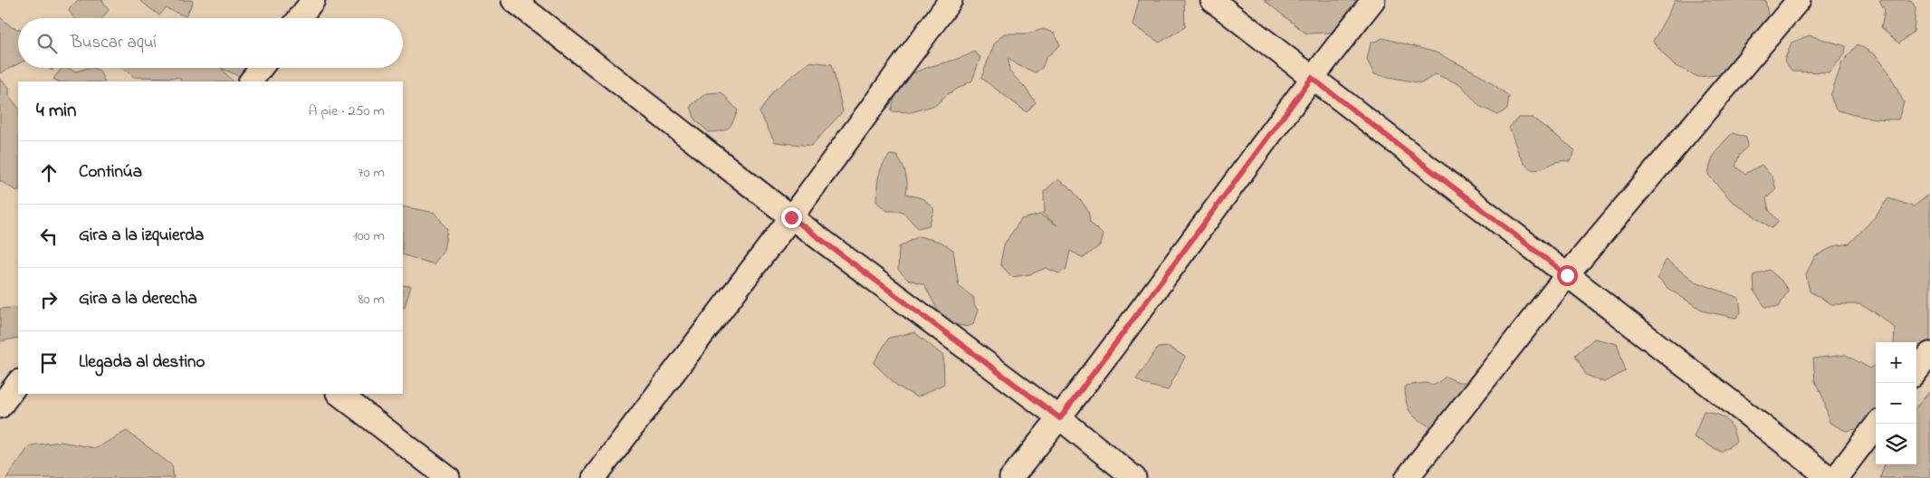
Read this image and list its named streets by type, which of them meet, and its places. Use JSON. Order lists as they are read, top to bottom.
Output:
{
  "page": {
    "search": "Buscar aquí",
    "heading": ["4 min", "A pie · 250 m"],
    "list": [
      ["Continúa", "70 m"],
      ["Gira a la izquierda", "100 m"],
      ["Gira a la derecha", "80 m"],
      "Llegada al destino"
    ],
    "map_buttons": ["+", "−"]
  }
}
